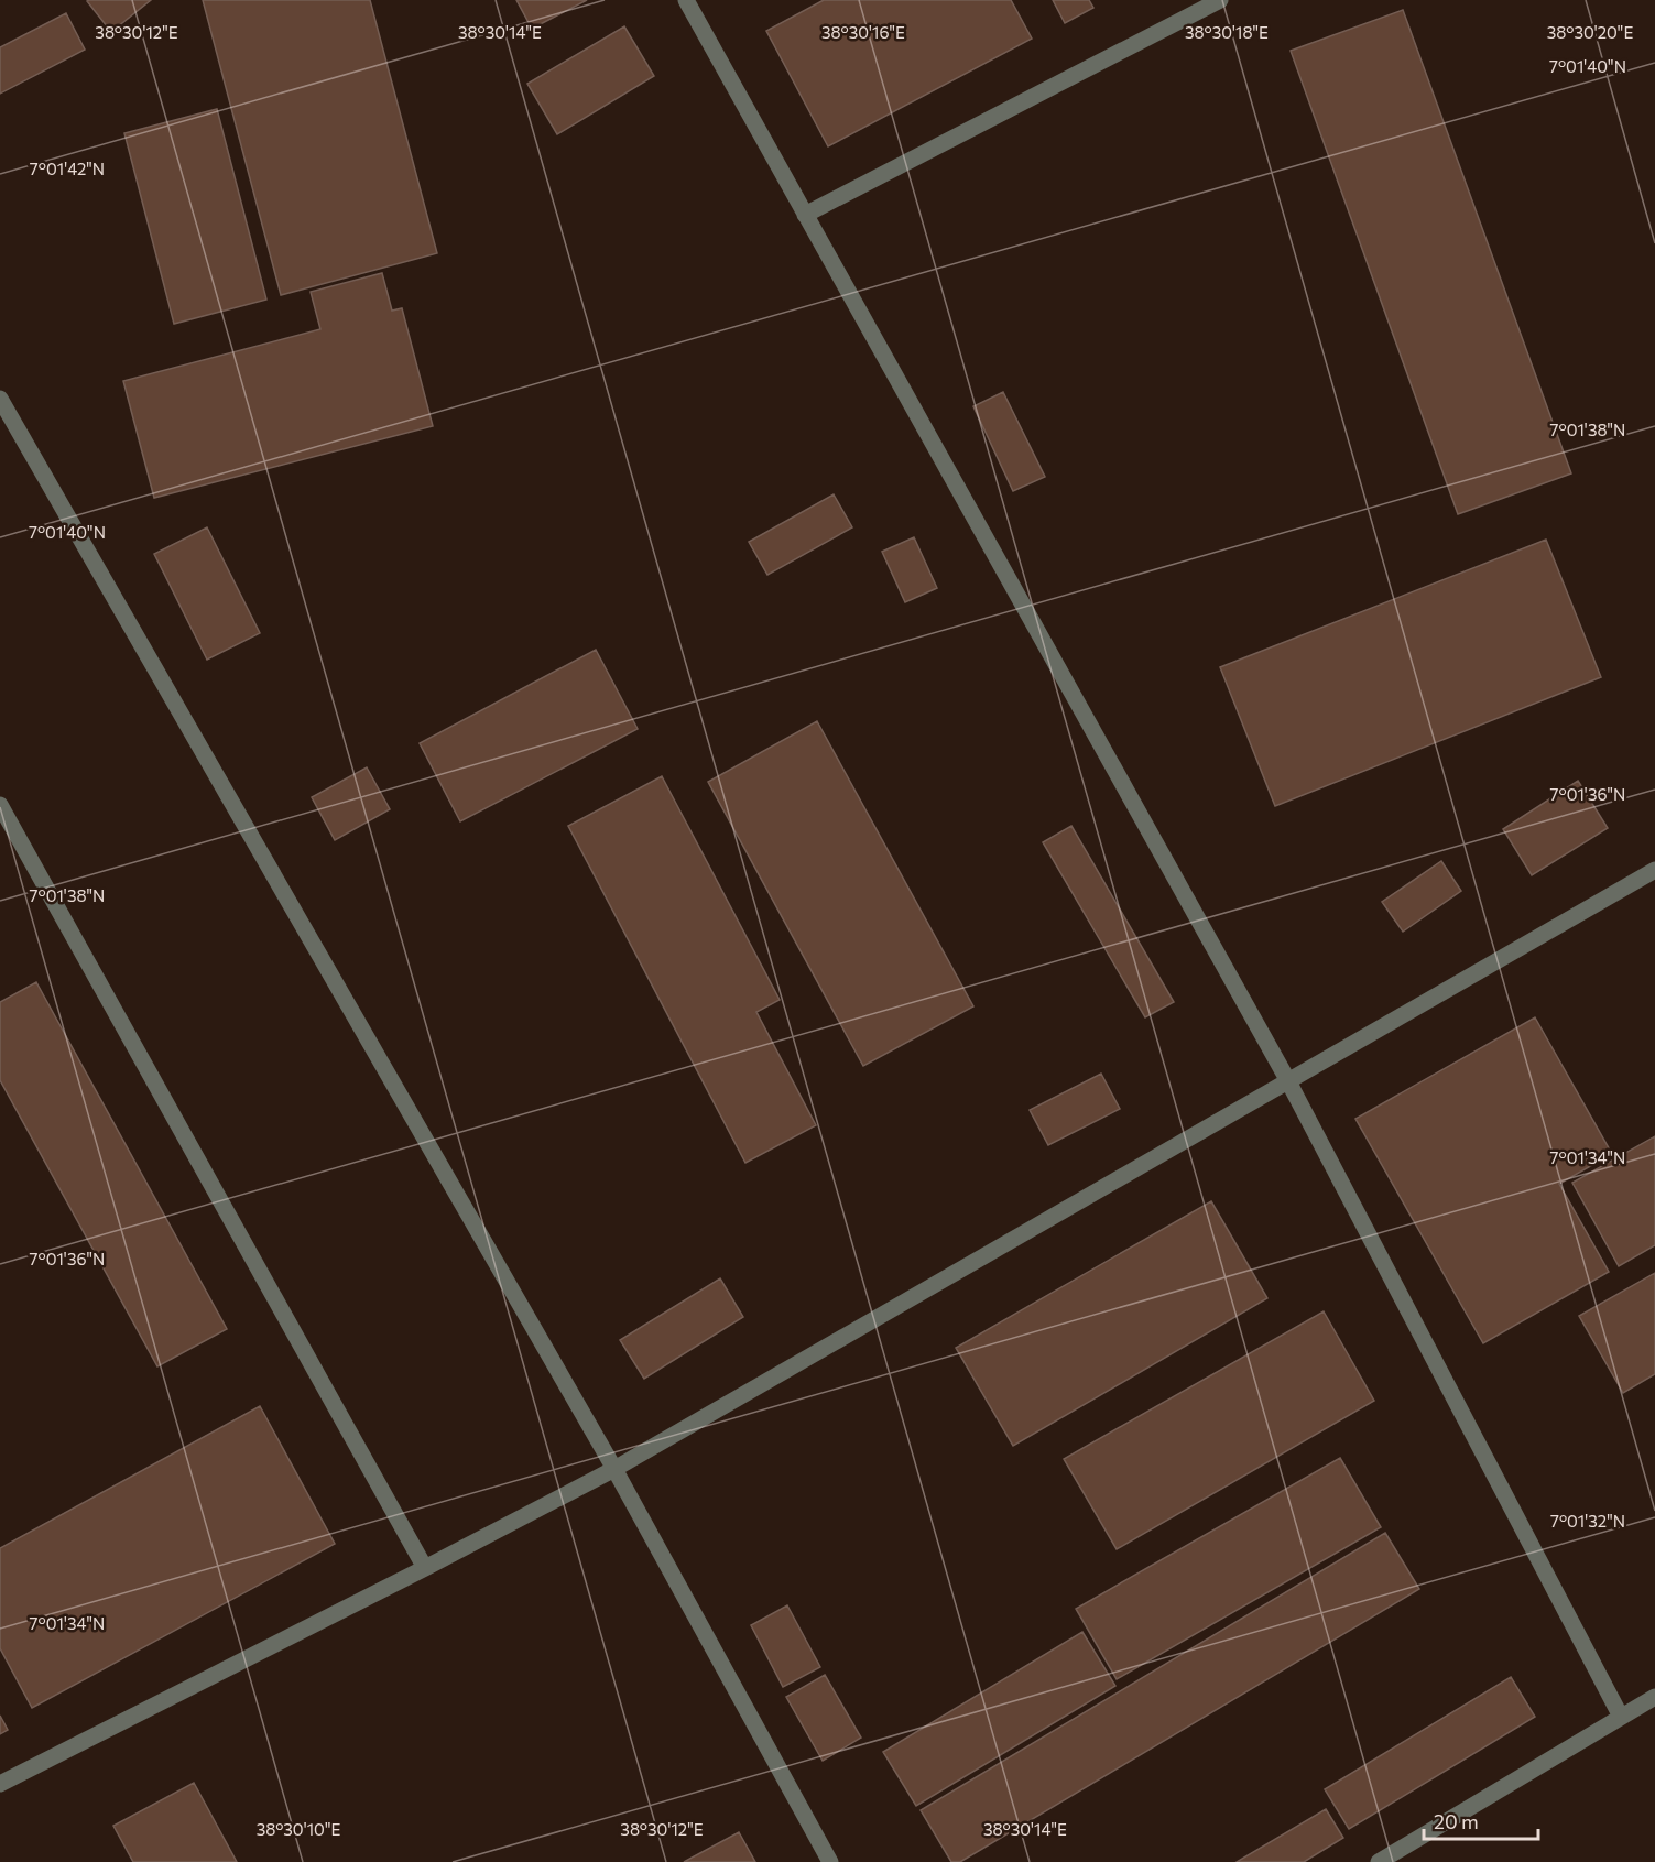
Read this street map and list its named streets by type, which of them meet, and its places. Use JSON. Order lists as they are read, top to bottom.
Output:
{
  "scale_bar": "20 m",
  "coordinates": [
    "38°30'12\"E",
    "38°30'14\"E",
    "38°30'16\"E",
    "38°30'18\"E",
    "38°30'20\"E",
    "7°01'40\"N",
    "7°01'42\"N",
    "7°01'38\"N",
    "7°01'36\"N",
    "7°01'34\"N",
    "7°01'32\"N",
    "38°30'10\"E"
  ]
}
